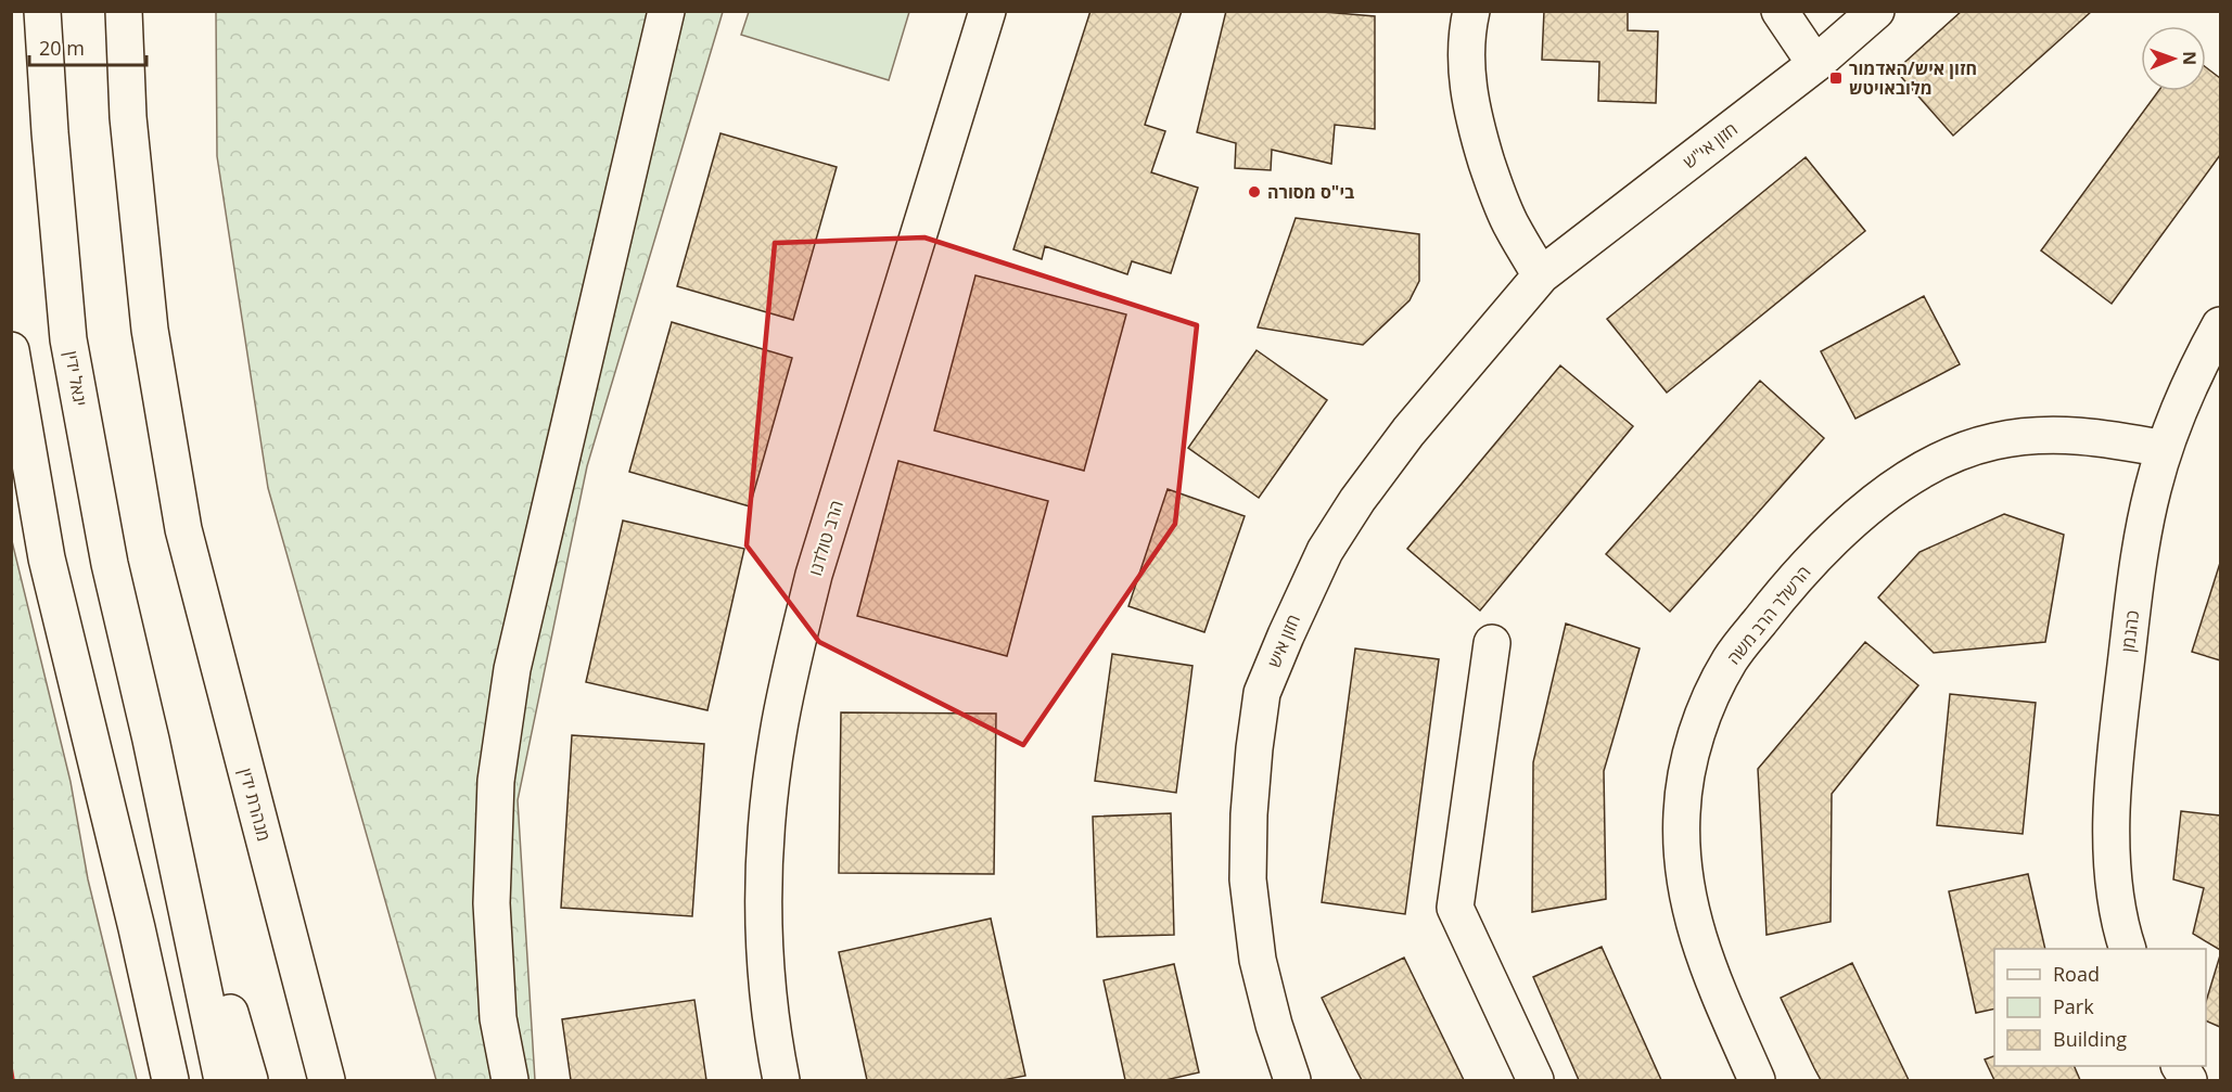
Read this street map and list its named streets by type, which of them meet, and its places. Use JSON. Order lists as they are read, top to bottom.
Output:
{
  "streets": {
    "main road": [
      "חזון אי\"ש",
      "יגאל ידין",
      "הרב טולדנו",
      "הרשלר הרב משה",
      "כהנמן",
      "חזון איש",
      "מנהרת ידין"
    ]
  },
  "crossings": [
    ["חזון אי\"ש", "חזון איש"],
    ["הרשלר הרב משה", "כהנמן"]
  ],
  "places": {
    "transit": ["חזון איש/האדמור מלובאויטש"],
    "other": ["בי\"ס מסורה"]
  },
  "legend": ["Road", "Park", "Building"],
  "scale_bar": "20 m",
  "north": "right"
}
